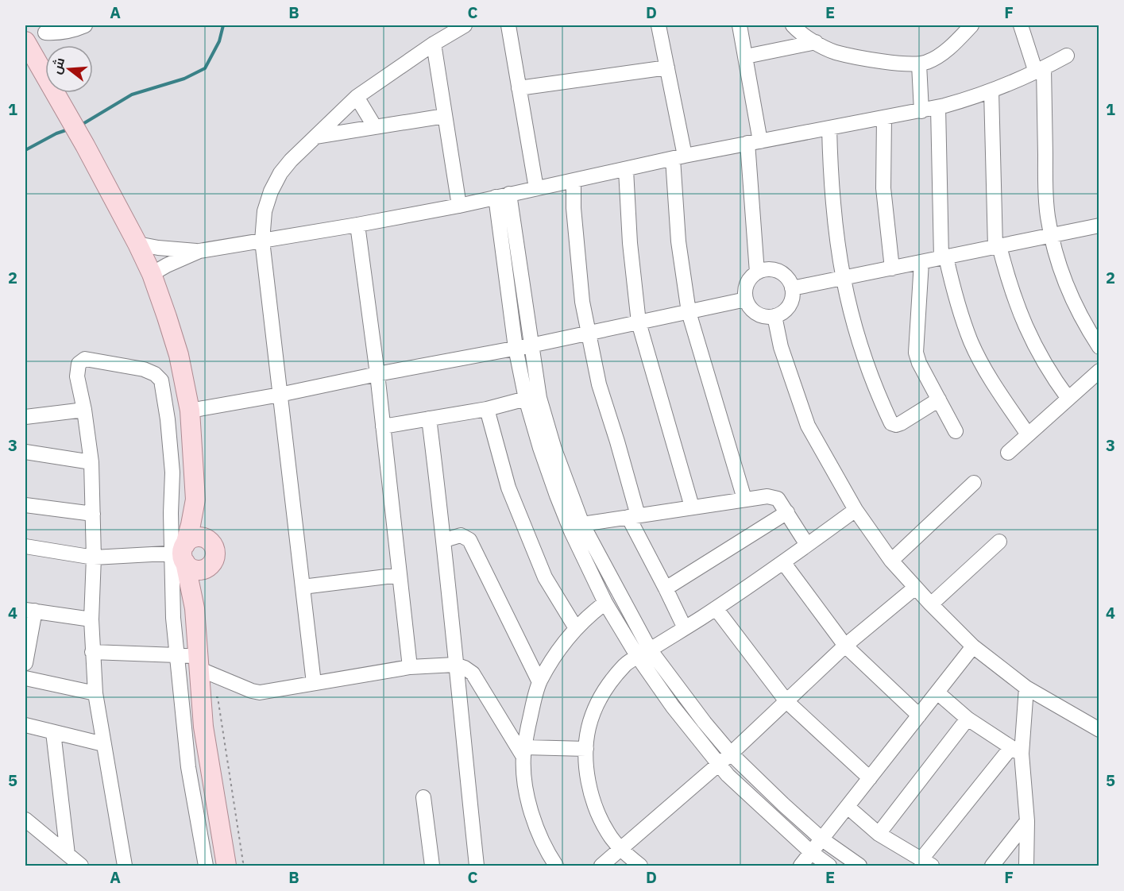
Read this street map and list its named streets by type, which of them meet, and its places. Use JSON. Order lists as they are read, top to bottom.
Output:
{
  "north": "left",
  "grid": {
    "columns": [
      "A",
      "B",
      "C",
      "D",
      "E",
      "F"
    ],
    "rows": [
      "1",
      "2",
      "3",
      "4",
      "5"
    ]
  }
}
